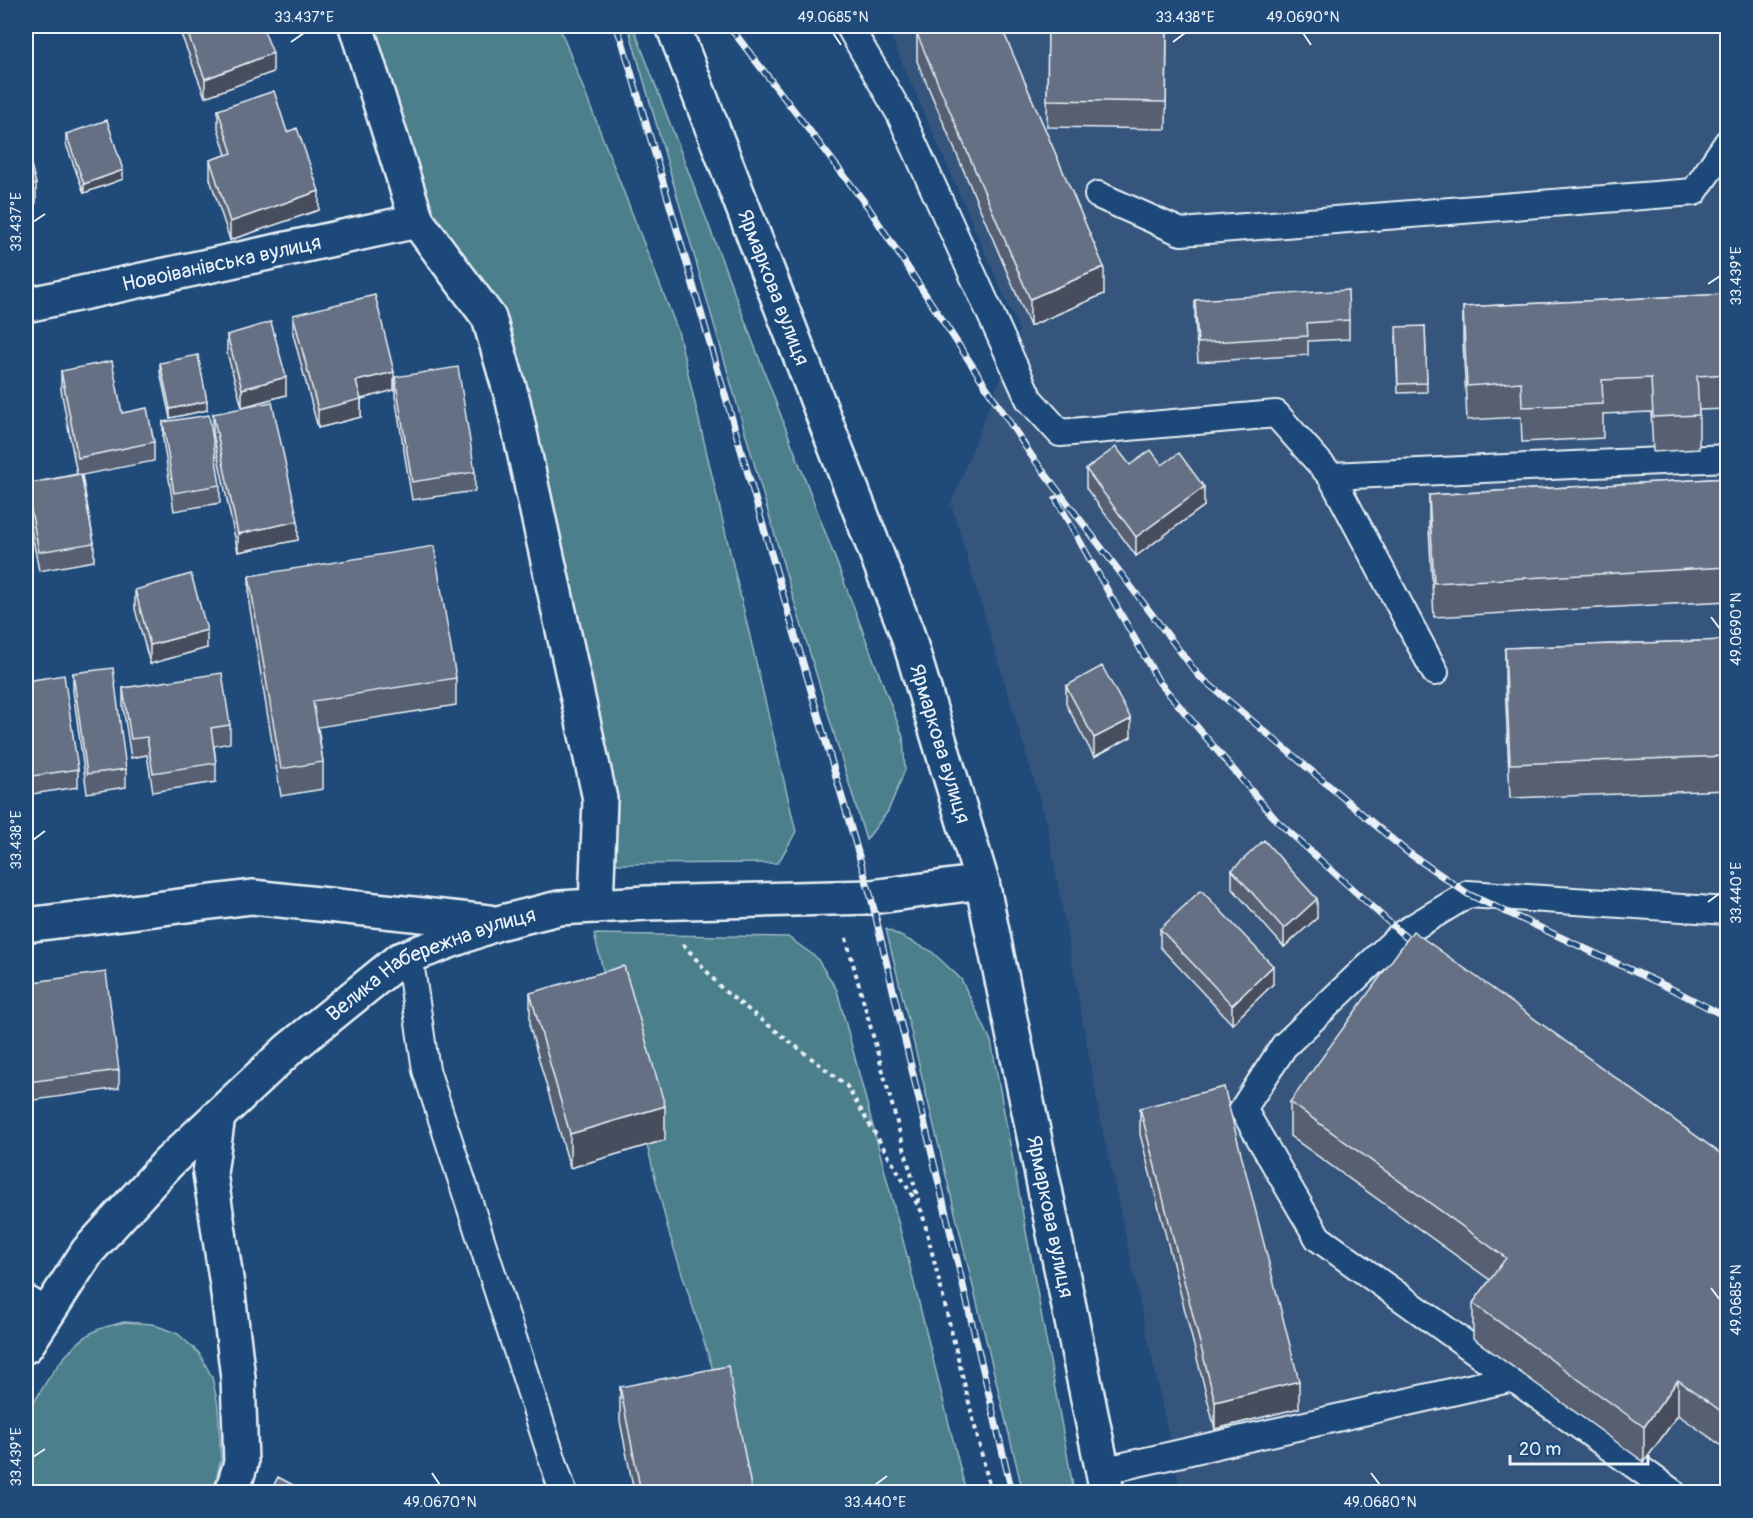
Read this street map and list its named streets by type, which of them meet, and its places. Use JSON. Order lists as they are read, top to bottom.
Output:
{
  "streets": {
    "street": ["Новоіванівська вулиця", "Ярмаркова вулиця", "Велика Набережна вулиця"]
  },
  "crossings": [
    ["Ярмаркова вулиця", "Велика Набережна вулиця"]
  ],
  "scale_bar": "20 m",
  "coordinates": [
    "33.437°E",
    "49.0685°N",
    "33.438°E",
    "49.0690°N",
    "33.439°E",
    "33.440°E",
    "49.0670°N",
    "49.0680°N"
  ]
}
